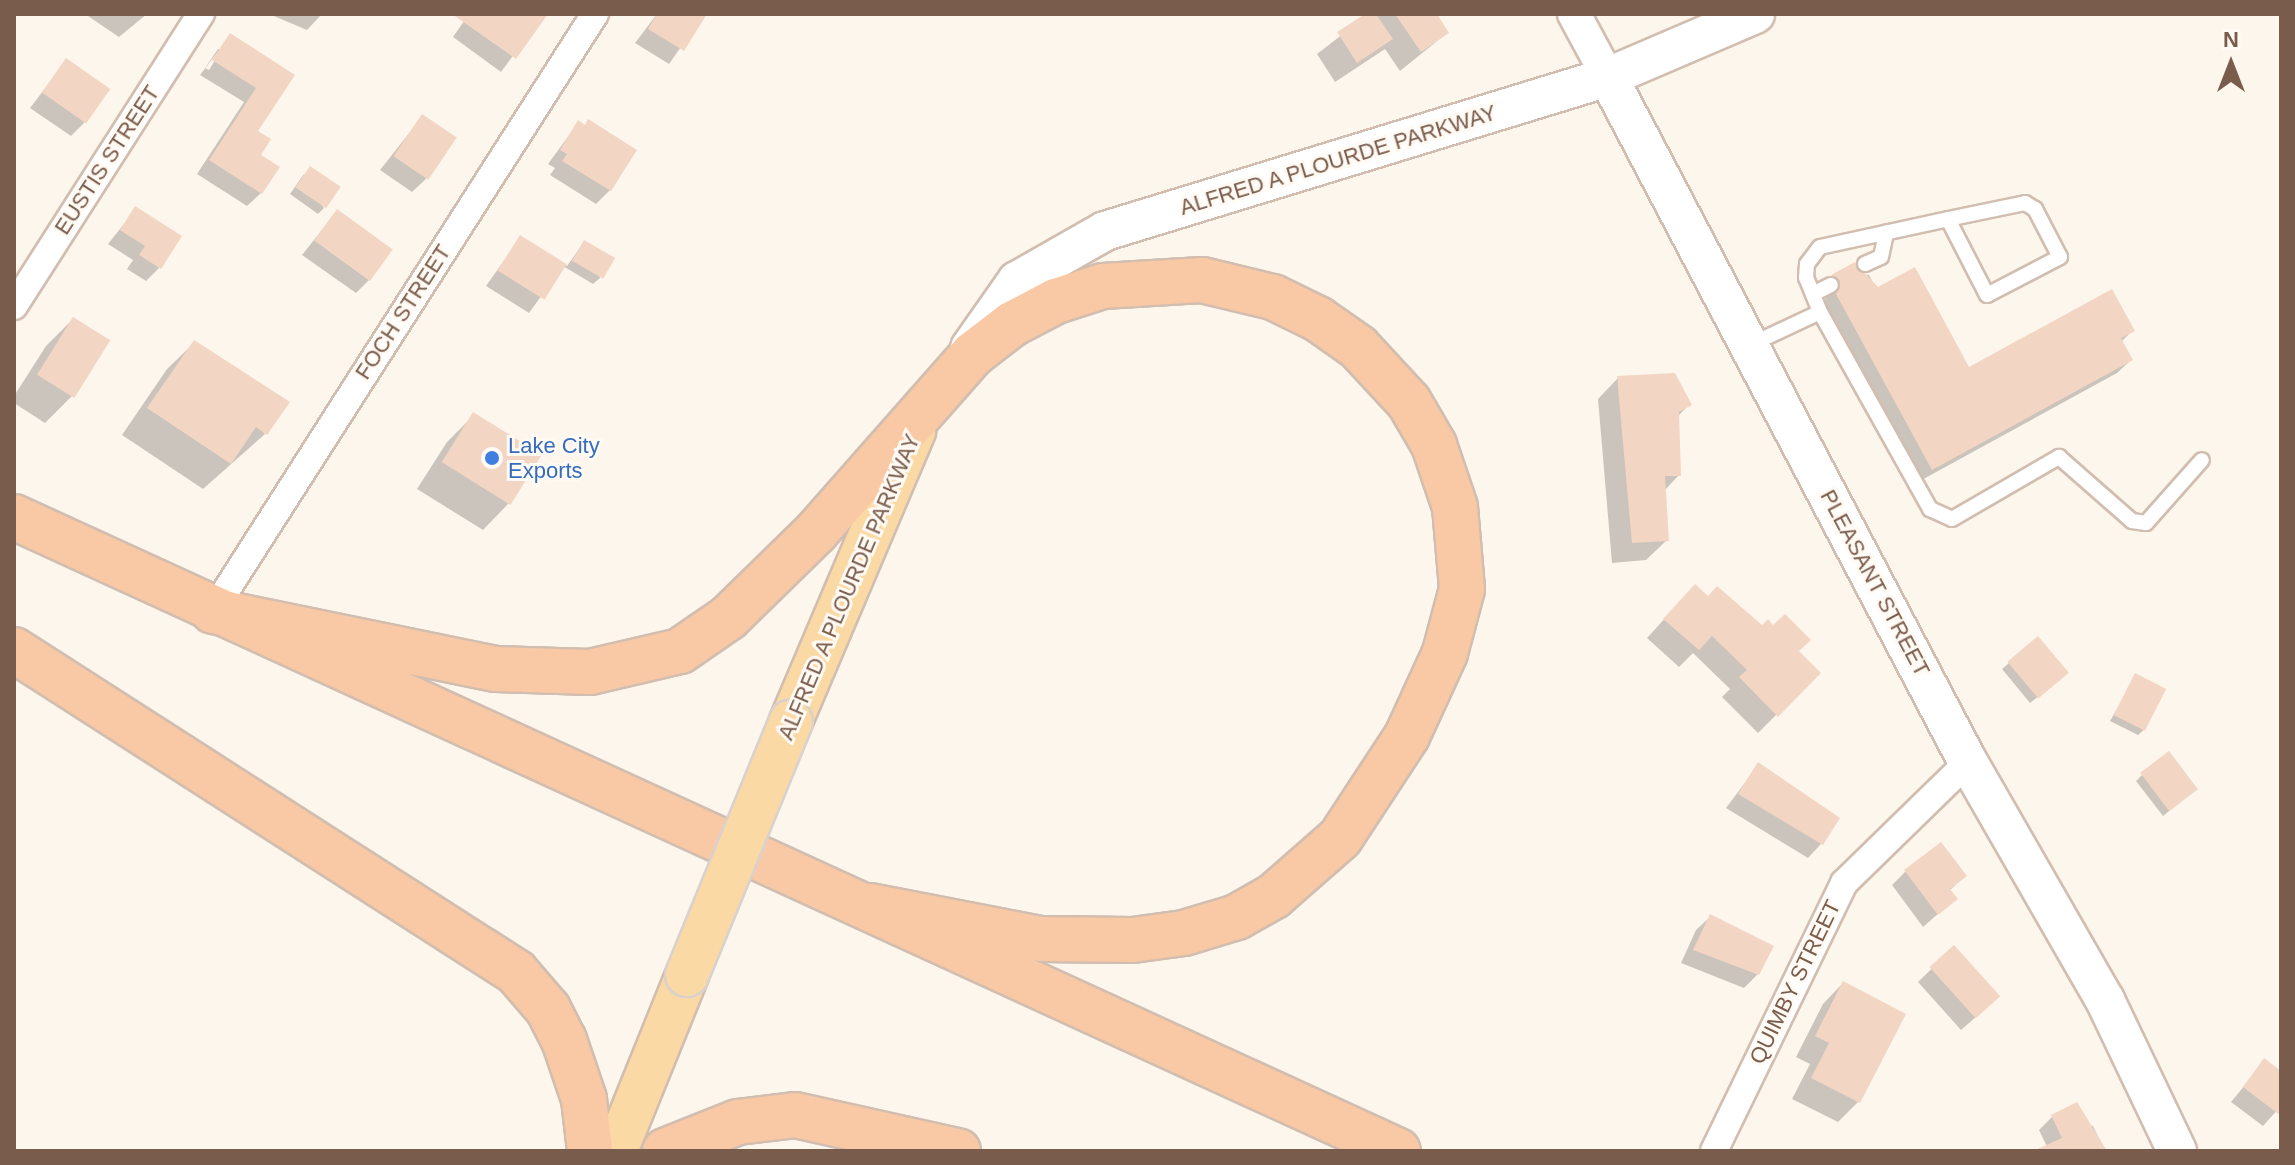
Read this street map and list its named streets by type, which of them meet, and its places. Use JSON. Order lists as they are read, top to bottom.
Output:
{
  "streets": {
    "main road": ["ALFRED A PLOURDE PARKWAY", "PLEASANT STREET"],
    "street": ["EUSTIS STREET", "FOCH STREET", "QUIMBY STREET"]
  },
  "crossings": [
    ["ALFRED A PLOURDE PARKWAY", "PLEASANT STREET"],
    ["PLEASANT STREET", "QUIMBY STREET"]
  ],
  "places": ["Lake City Exports"],
  "north": "top"
}
